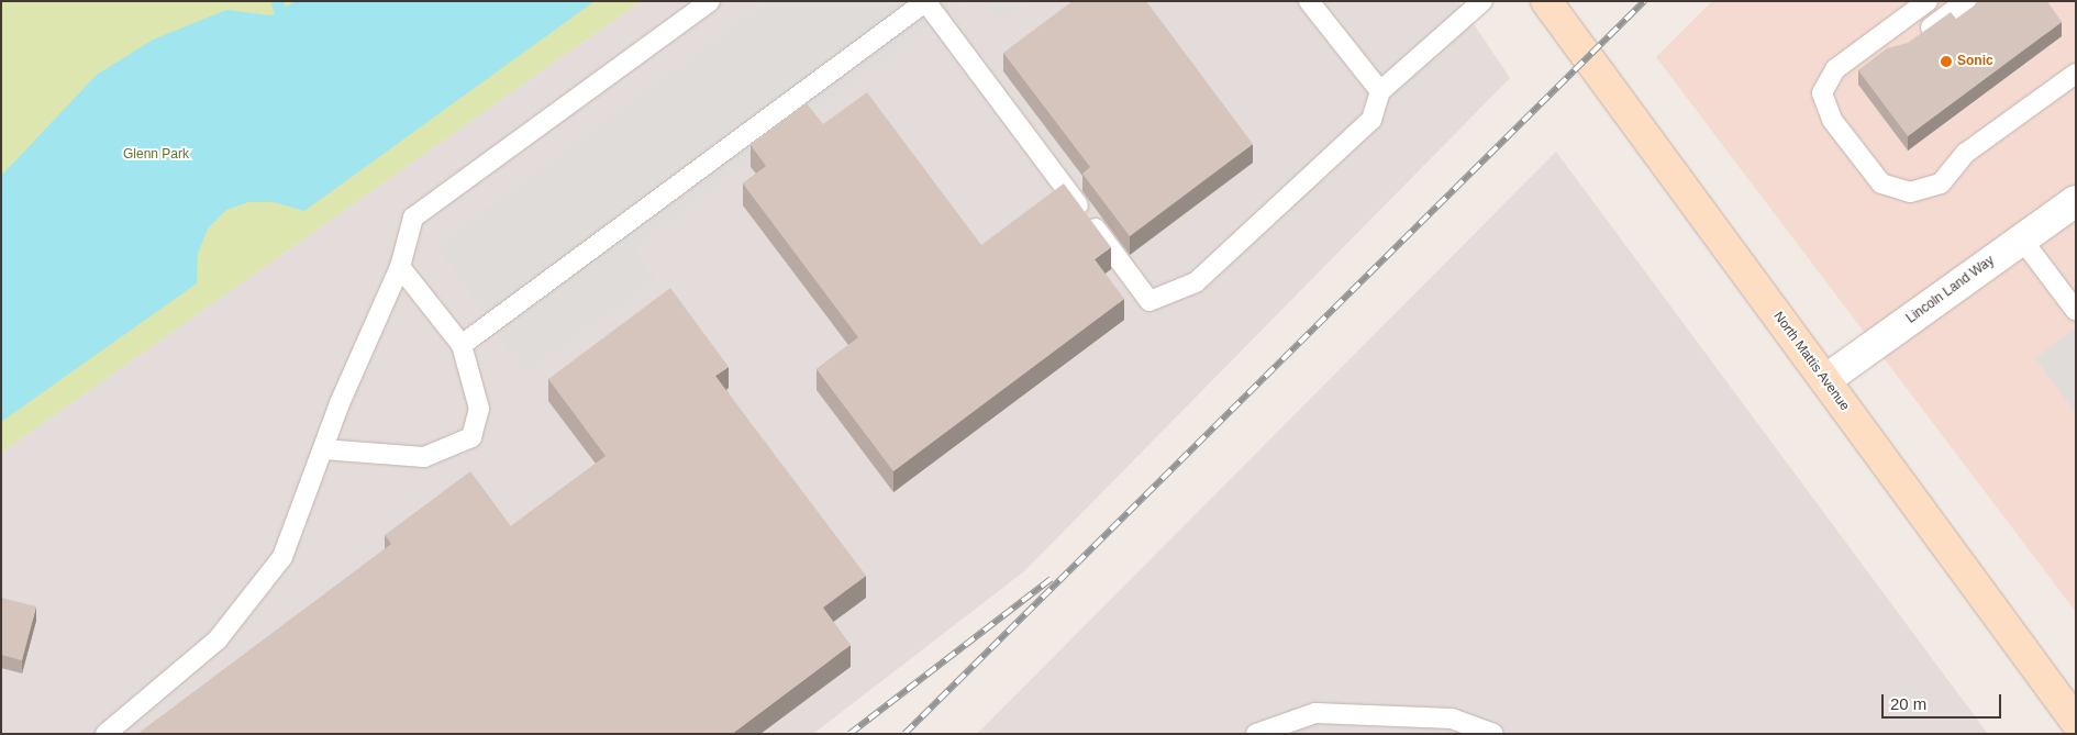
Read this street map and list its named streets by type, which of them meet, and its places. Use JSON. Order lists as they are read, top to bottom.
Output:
{
  "streets": {
    "main road": ["North Mattis Avenue"],
    "street": ["Lincoln Land Way"]
  },
  "crossings": [
    ["Lincoln Land Way", "North Mattis Avenue"]
  ],
  "parks": ["Glenn Park"],
  "places": ["Sonic"],
  "scale_bar": "20 m"
}
